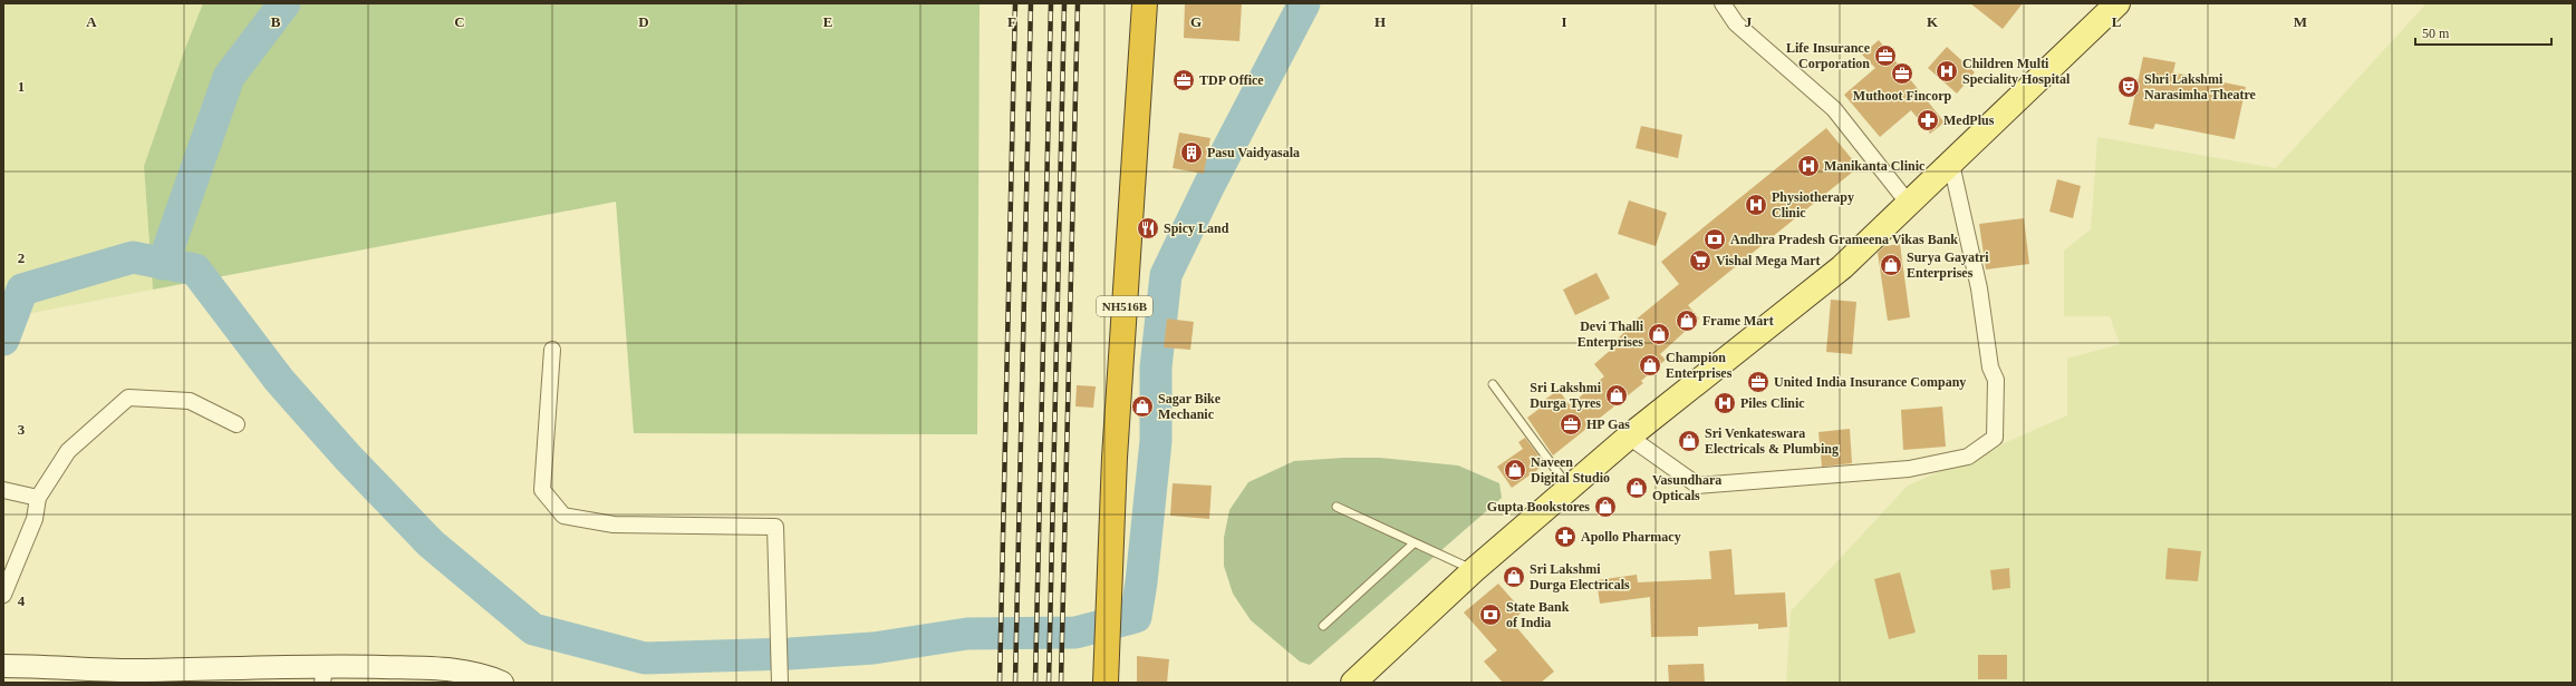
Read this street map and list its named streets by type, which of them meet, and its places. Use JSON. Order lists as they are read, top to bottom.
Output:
{
  "streets": {
    "highway": ["NH516B"]
  },
  "places": {
    "office": [
      "Life Insurance Corporation",
      "Muthoot Fincorp",
      "TDP Office",
      "United India Insurance Company",
      "HP Gas"
    ],
    "hospital": [
      "Children Multi Speciality Hospital",
      "Manikanta Clinic",
      "Physiotherapy Clinic",
      "Piles Clinic"
    ],
    "theatre": ["Shri Lakshmi Narasimha Theatre"],
    "pharmacy": ["MedPlus", "Apollo Pharmacy"],
    "building": ["Pasu Vaidyasala"],
    "restaurant": ["Spicy Land"],
    "bank": ["Andhra Pradesh Grameena Vikas Bank", "State Bank of India"],
    "supermarket": ["Vishal Mega Mart"],
    "shop": [
      "Surya Gayatri Enterprises",
      "Frame Mart",
      "Devi Thalli Enterprises",
      "Champion Enterprises",
      "Sri Lakshmi Durga Tyres",
      "Sagar Bike Mechanic",
      "Sri Venkateswara Electricals & Plumbing",
      "Naveen Digital Studio",
      "Vasundhara Opticals",
      "Gupta Bookstores",
      "Sri Lakshmi Durga Electricals"
    ]
  },
  "scale_bar": "50 m",
  "grid": {
    "columns": [
      "A",
      "B",
      "C",
      "D",
      "E",
      "F",
      "G",
      "H",
      "I",
      "J",
      "K",
      "L",
      "M"
    ],
    "rows": [
      "1",
      "2",
      "3",
      "4"
    ]
  }
}
